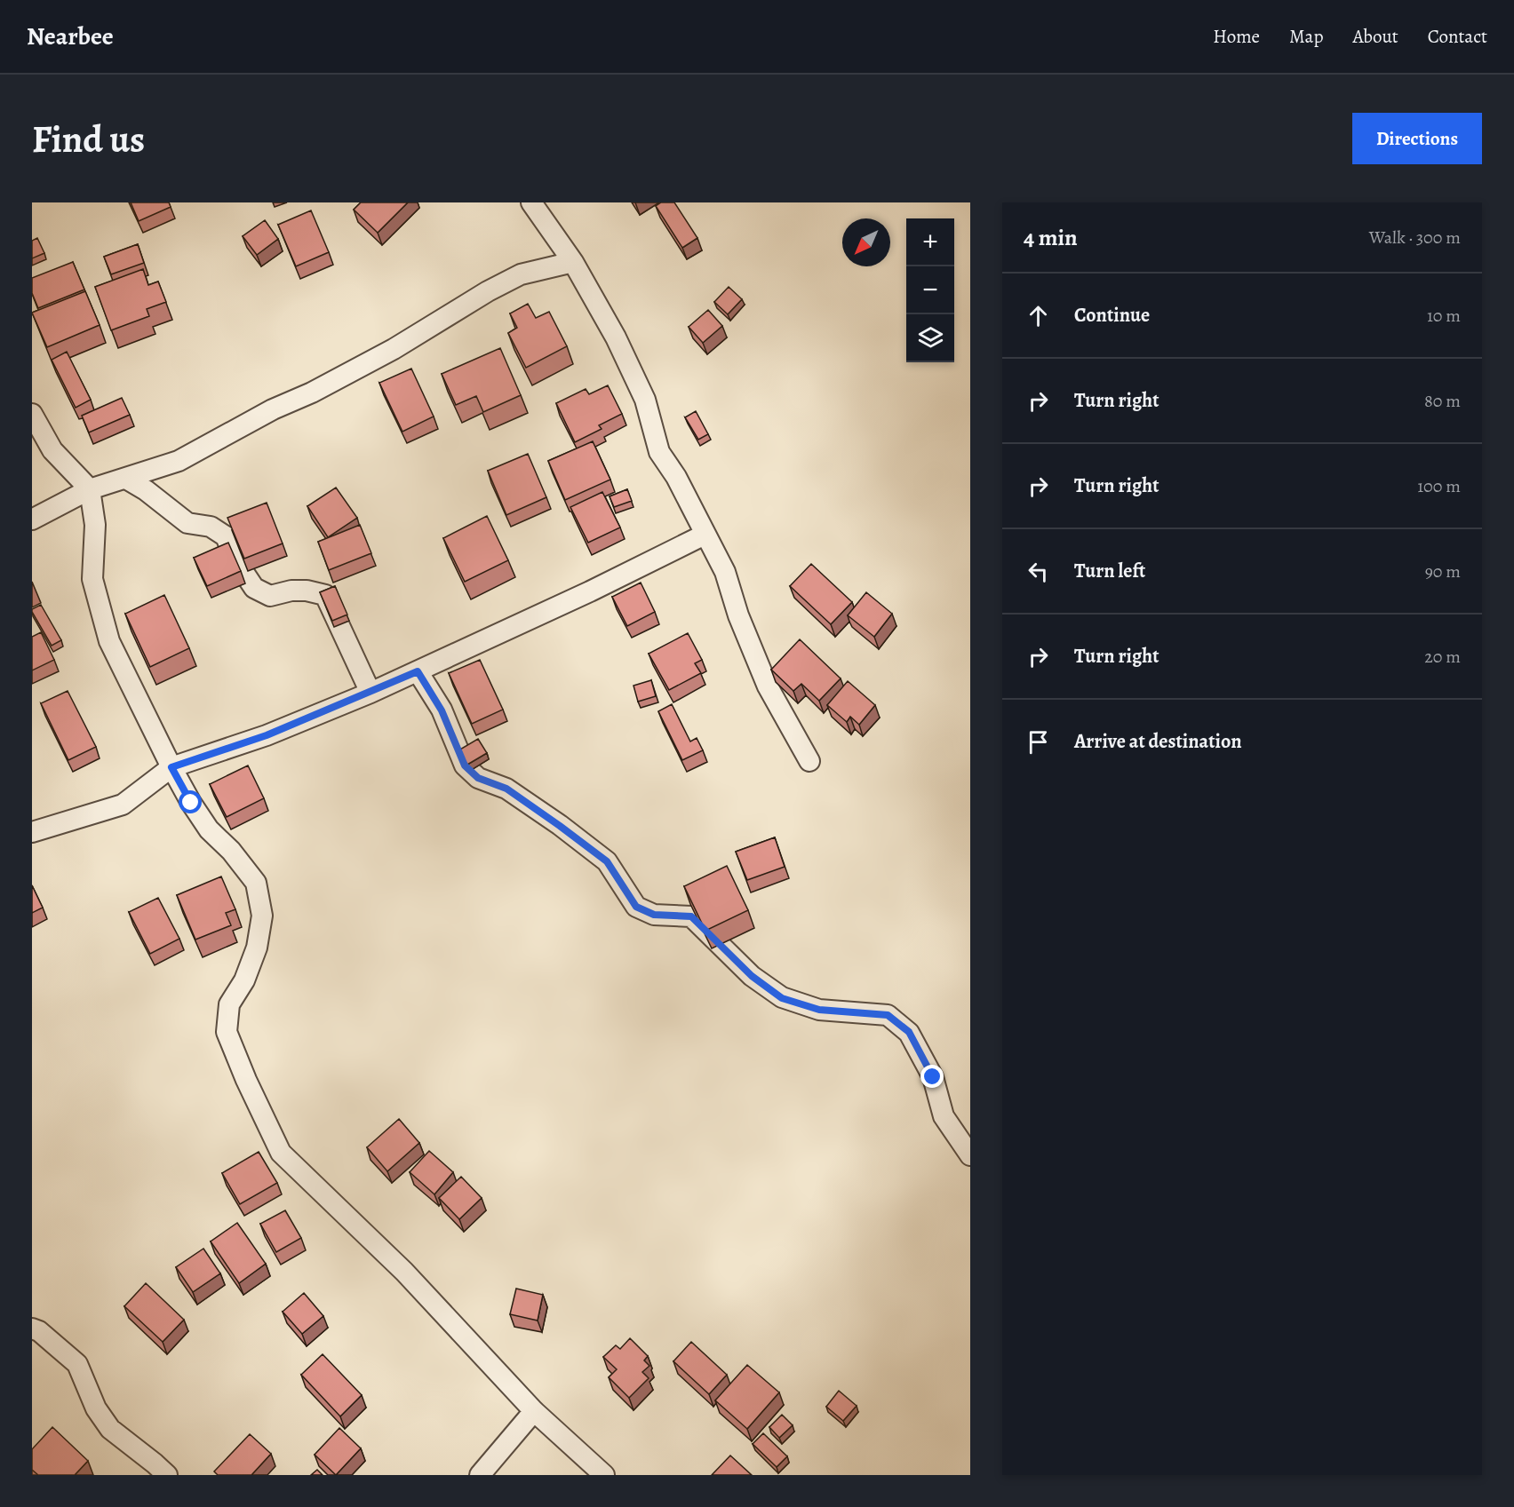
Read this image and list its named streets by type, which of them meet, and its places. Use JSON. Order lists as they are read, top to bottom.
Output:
{
  "north": "bottom left",
  "page": {
    "header": "Nearbee",
    "nav": [
      "Home",
      "Map",
      "About",
      "Contact"
    ],
    "buttons": "Directions",
    "title": "Find us",
    "heading": ["4 min", "Walk · 300 m"],
    "map_buttons": ["+", "−"],
    "list": [
      ["Continue", "10 m"],
      ["Turn right", "80 m"],
      ["Turn right", "100 m"],
      ["Turn left", "90 m"],
      ["Turn right", "20 m"],
      "Arrive at destination"
    ]
  }
}
